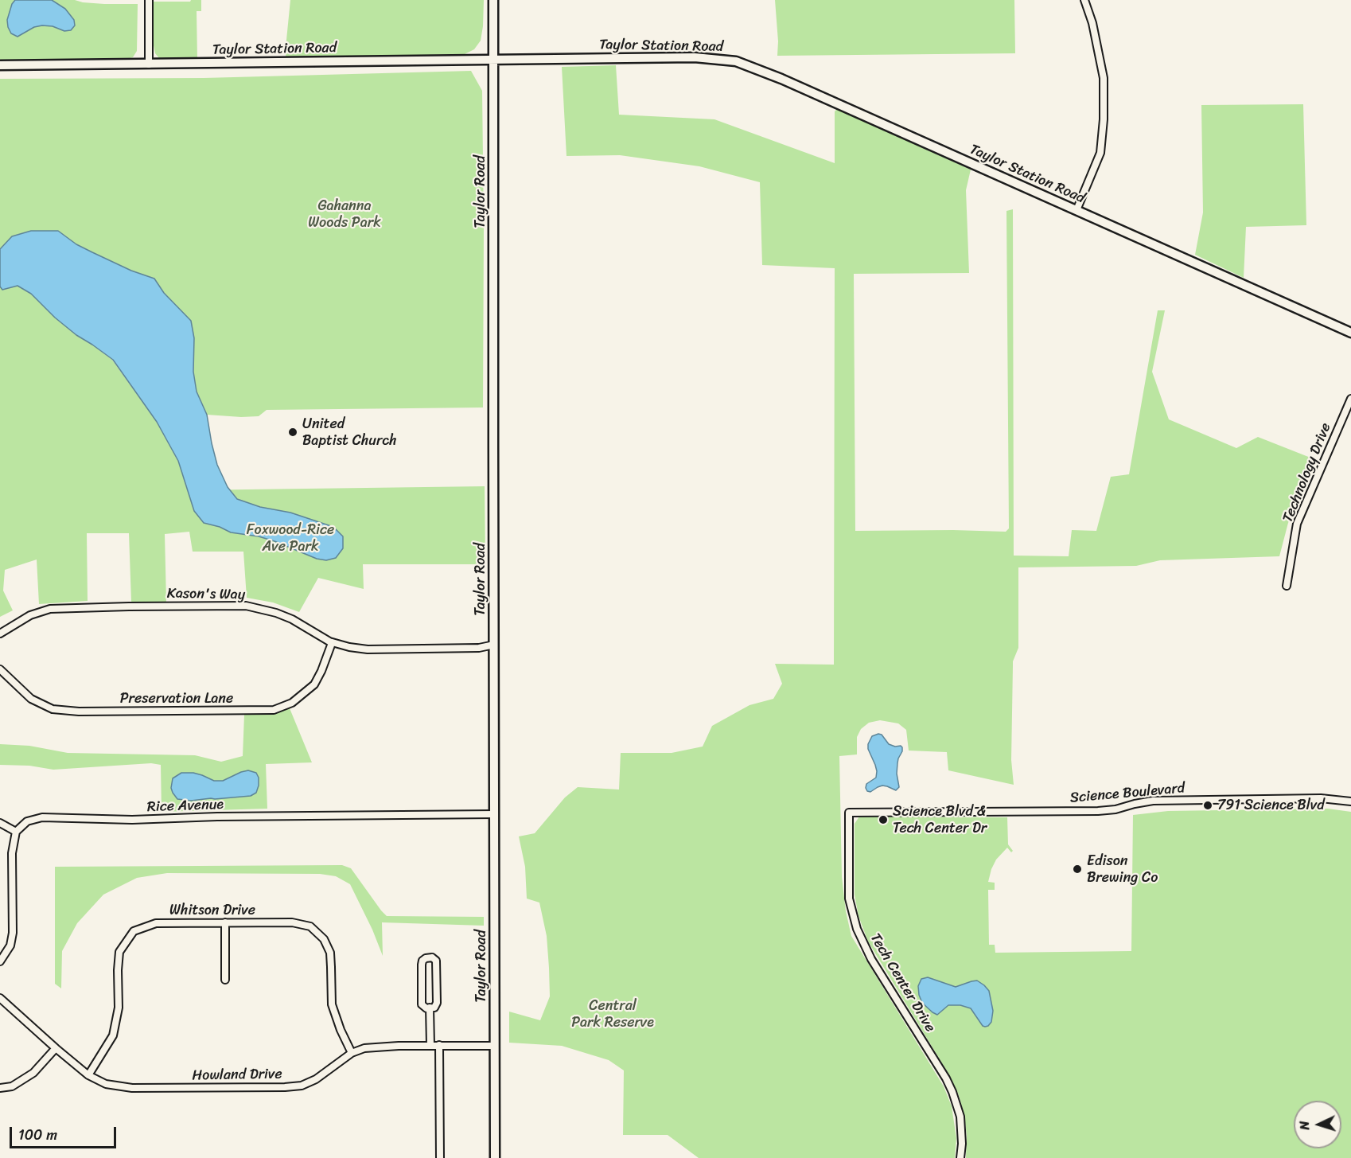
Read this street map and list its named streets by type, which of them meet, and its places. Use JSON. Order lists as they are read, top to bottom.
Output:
{
  "streets": {
    "main road": ["Taylor Station Road", "Taylor Road"],
    "street": [
      "Technology Drive",
      "Kason's Way",
      "Preservation Lane",
      "Science Boulevard",
      "Rice Avenue",
      "Whitson Drive",
      "Tech Center Drive",
      "Howland Drive"
    ]
  },
  "crossings": [
    ["Taylor Station Road", "Taylor Road"],
    ["Taylor Road", "Kason's Way"],
    ["Taylor Road", "Rice Avenue"],
    ["Taylor Road", "Howland Drive"],
    ["Kason's Way", "Preservation Lane"],
    ["Science Boulevard", "Tech Center Drive"],
    ["Whitson Drive", "Howland Drive"]
  ],
  "parks": ["Gahanna Woods Park", "Foxwood-Rice Ave Park", "Central Park Reserve"],
  "places": [
    "United Baptist Church",
    "791 Science Blvd",
    "Science Blvd & Tech Center Dr",
    "Edison Brewing Co"
  ],
  "scale_bar": "100 m",
  "north": "left"
}
